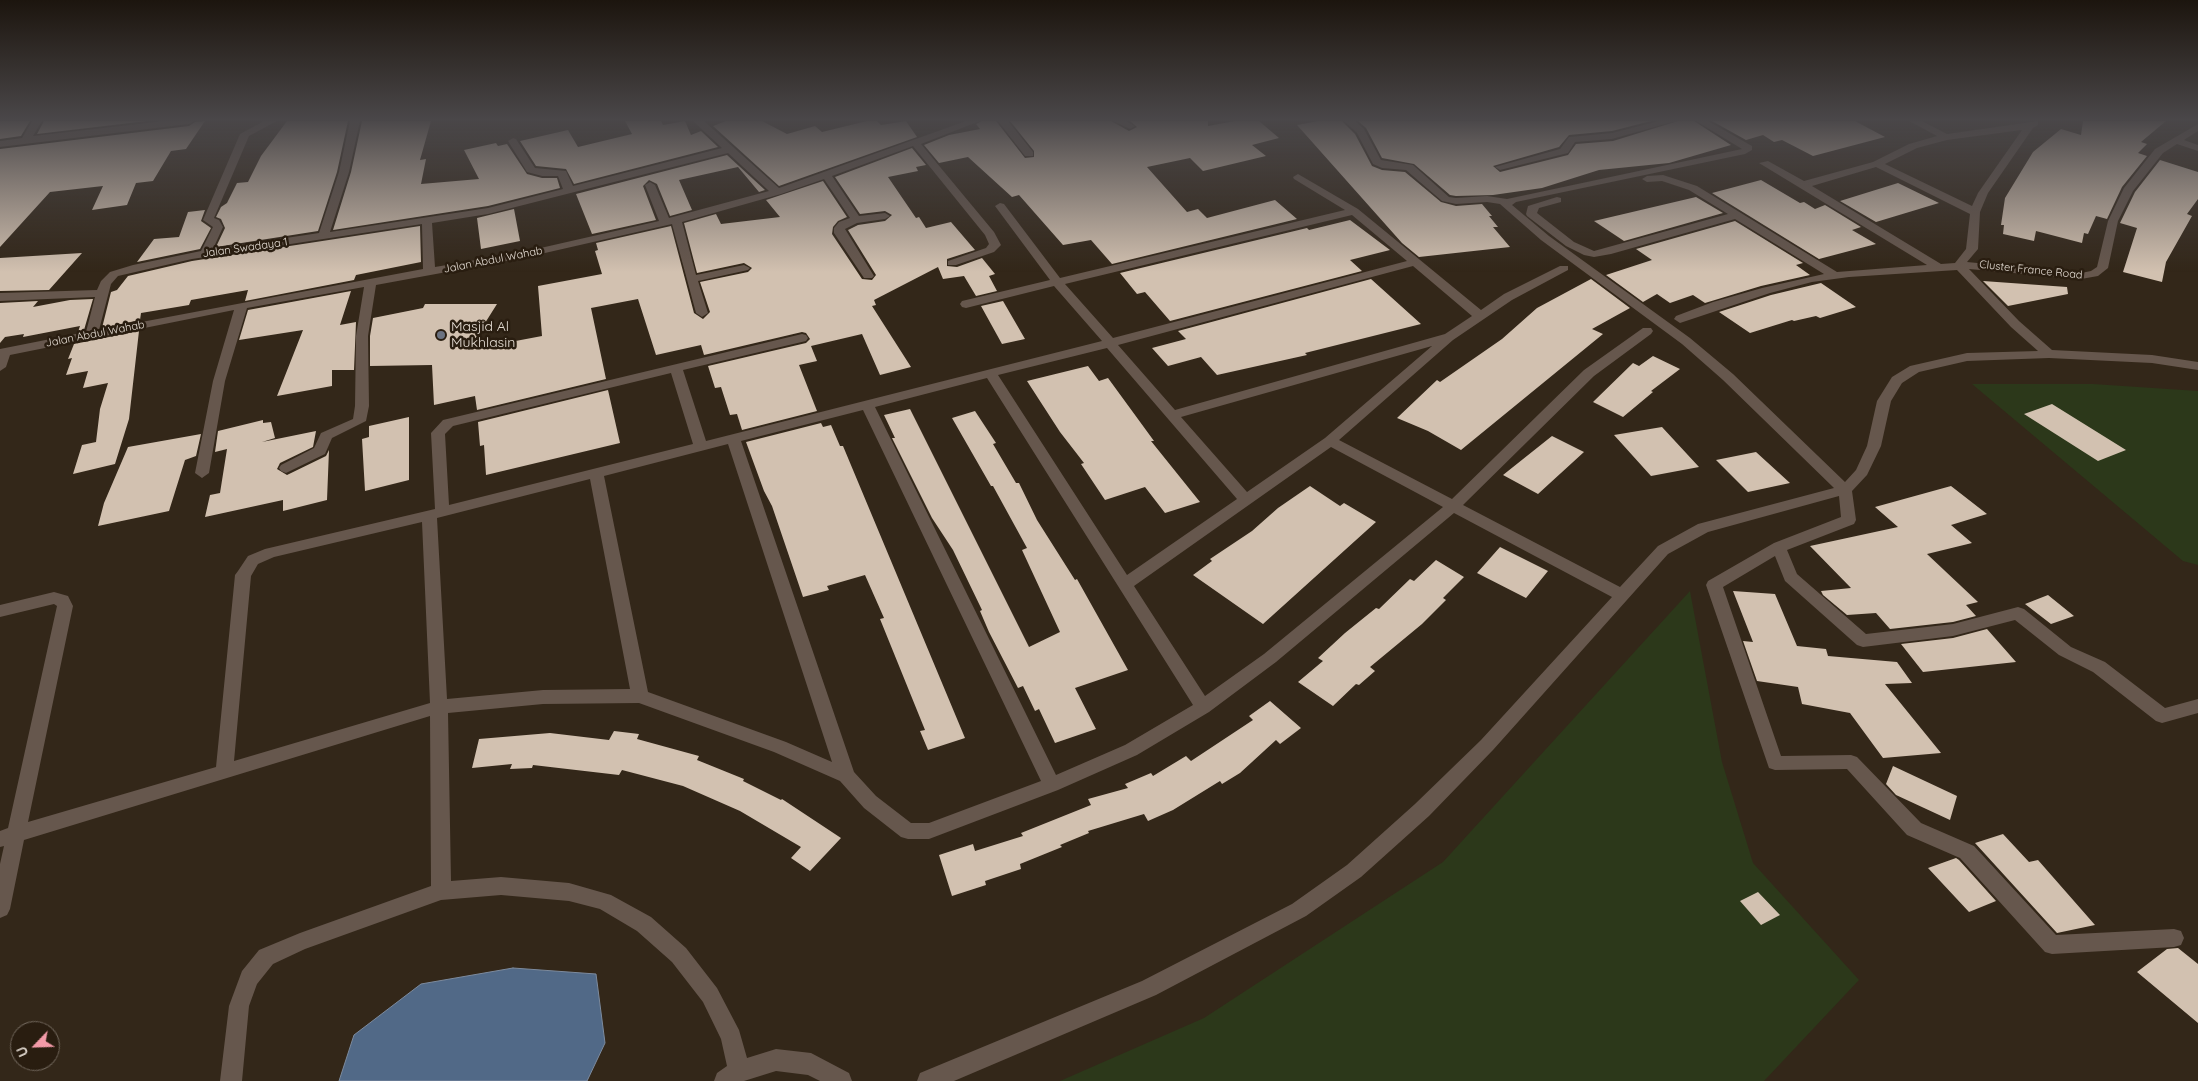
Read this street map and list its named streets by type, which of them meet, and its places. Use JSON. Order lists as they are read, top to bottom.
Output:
{
  "streets": {
    "street": ["Jalan Swadaya 1", "Jalan Abdul Wahab", "Cluster France Road"]
  },
  "crossings": [
    ["Jalan Swadaya 1", "Jalan Abdul Wahab"]
  ],
  "places": ["Masjid Al Mukhlasin"],
  "north": "bottom left"
}
